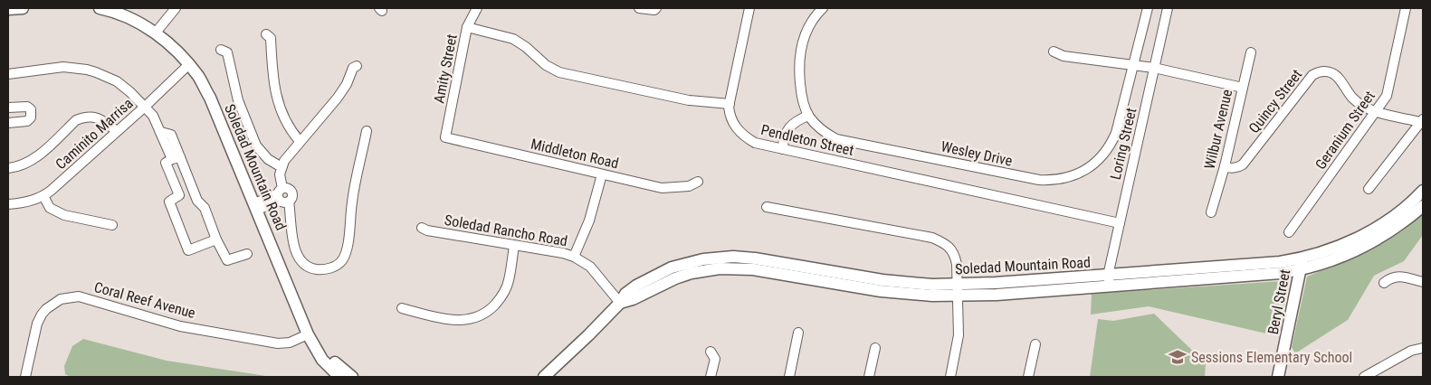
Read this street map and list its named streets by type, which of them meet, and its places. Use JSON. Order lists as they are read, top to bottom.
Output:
{
  "streets": {
    "main road": ["Soledad Mountain Road", "Beryl Street"],
    "street": [
      "Amity Street",
      "Quincy Street",
      "Wilbur Avenue",
      "Geranium Street",
      "Caminito Marrisa",
      "Pendleton Street",
      "Loring Street",
      "Middleton Road",
      "Wesley Drive",
      "Soledad Rancho Road",
      "Coral Reef Avenue"
    ]
  },
  "crossings": [
    ["Amity Street", "Middleton Road"],
    ["Quincy Street", "Wilbur Avenue"],
    ["Quincy Street", "Geranium Street"],
    ["Caminito Marrisa", "Soledad Mountain Road"],
    ["Pendleton Street", "Loring Street"],
    ["Loring Street", "Soledad Mountain Road"],
    ["Soledad Mountain Road", "Soledad Rancho Road"],
    ["Soledad Mountain Road", "Coral Reef Avenue"],
    ["Soledad Mountain Road", "Beryl Street"]
  ],
  "places": {
    "school or university": ["Sessions Elementary School"]
  }
}
